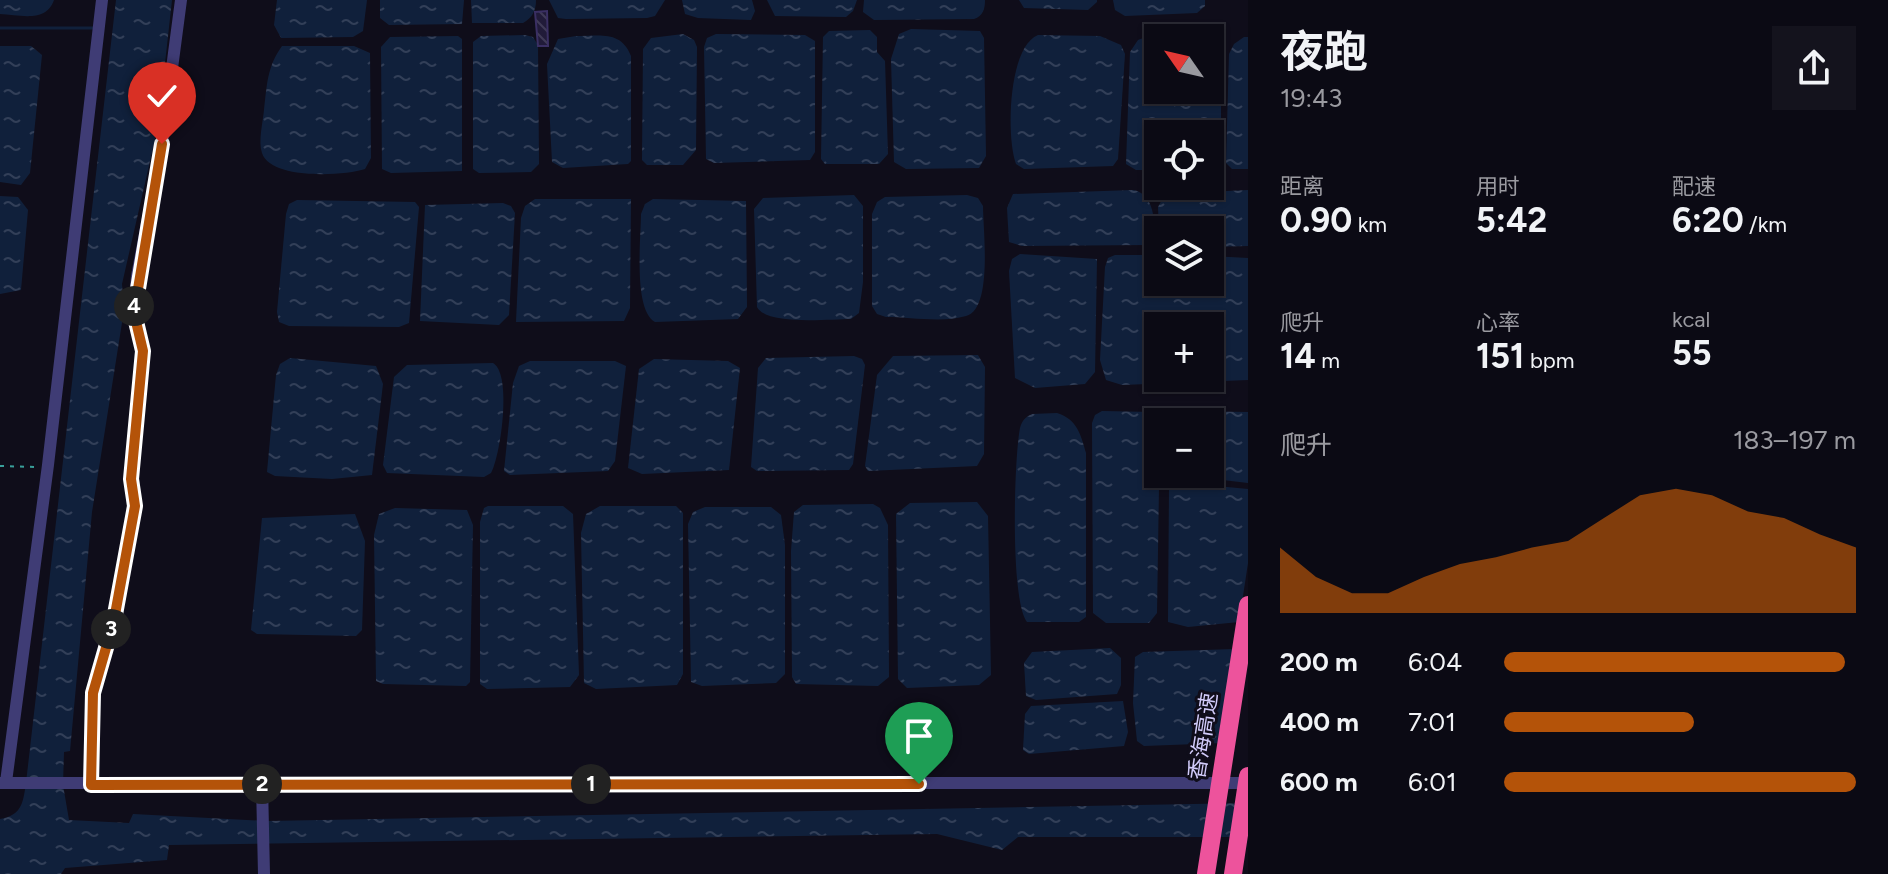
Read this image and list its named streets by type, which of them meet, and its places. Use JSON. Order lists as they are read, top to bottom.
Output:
{
  "streets": {
    "highway": ["香海高速"]
  },
  "north": "top left",
  "page": {
    "heading": ["夜跑", "19:43"],
    "map_buttons": ["+", "−"],
    "stats": [
      ["距离", "0.90 km"],
      ["用时", "5:42"],
      ["配速", "6:20 /km"],
      ["爬升", "14 m"],
      ["心率", "151 bpm"],
      ["kcal", "55"]
    ],
    "pins": [
      "4",
      "3",
      "1",
      "2"
    ],
    "chart": ["爬升", "183–197 m"],
    "list": [
      {
        "name": "200 m",
        "note": "6:04"
      },
      {
        "name": "400 m",
        "note": "7:01"
      },
      {
        "name": "600 m",
        "note": "6:01"
      }
    ]
  }
}
